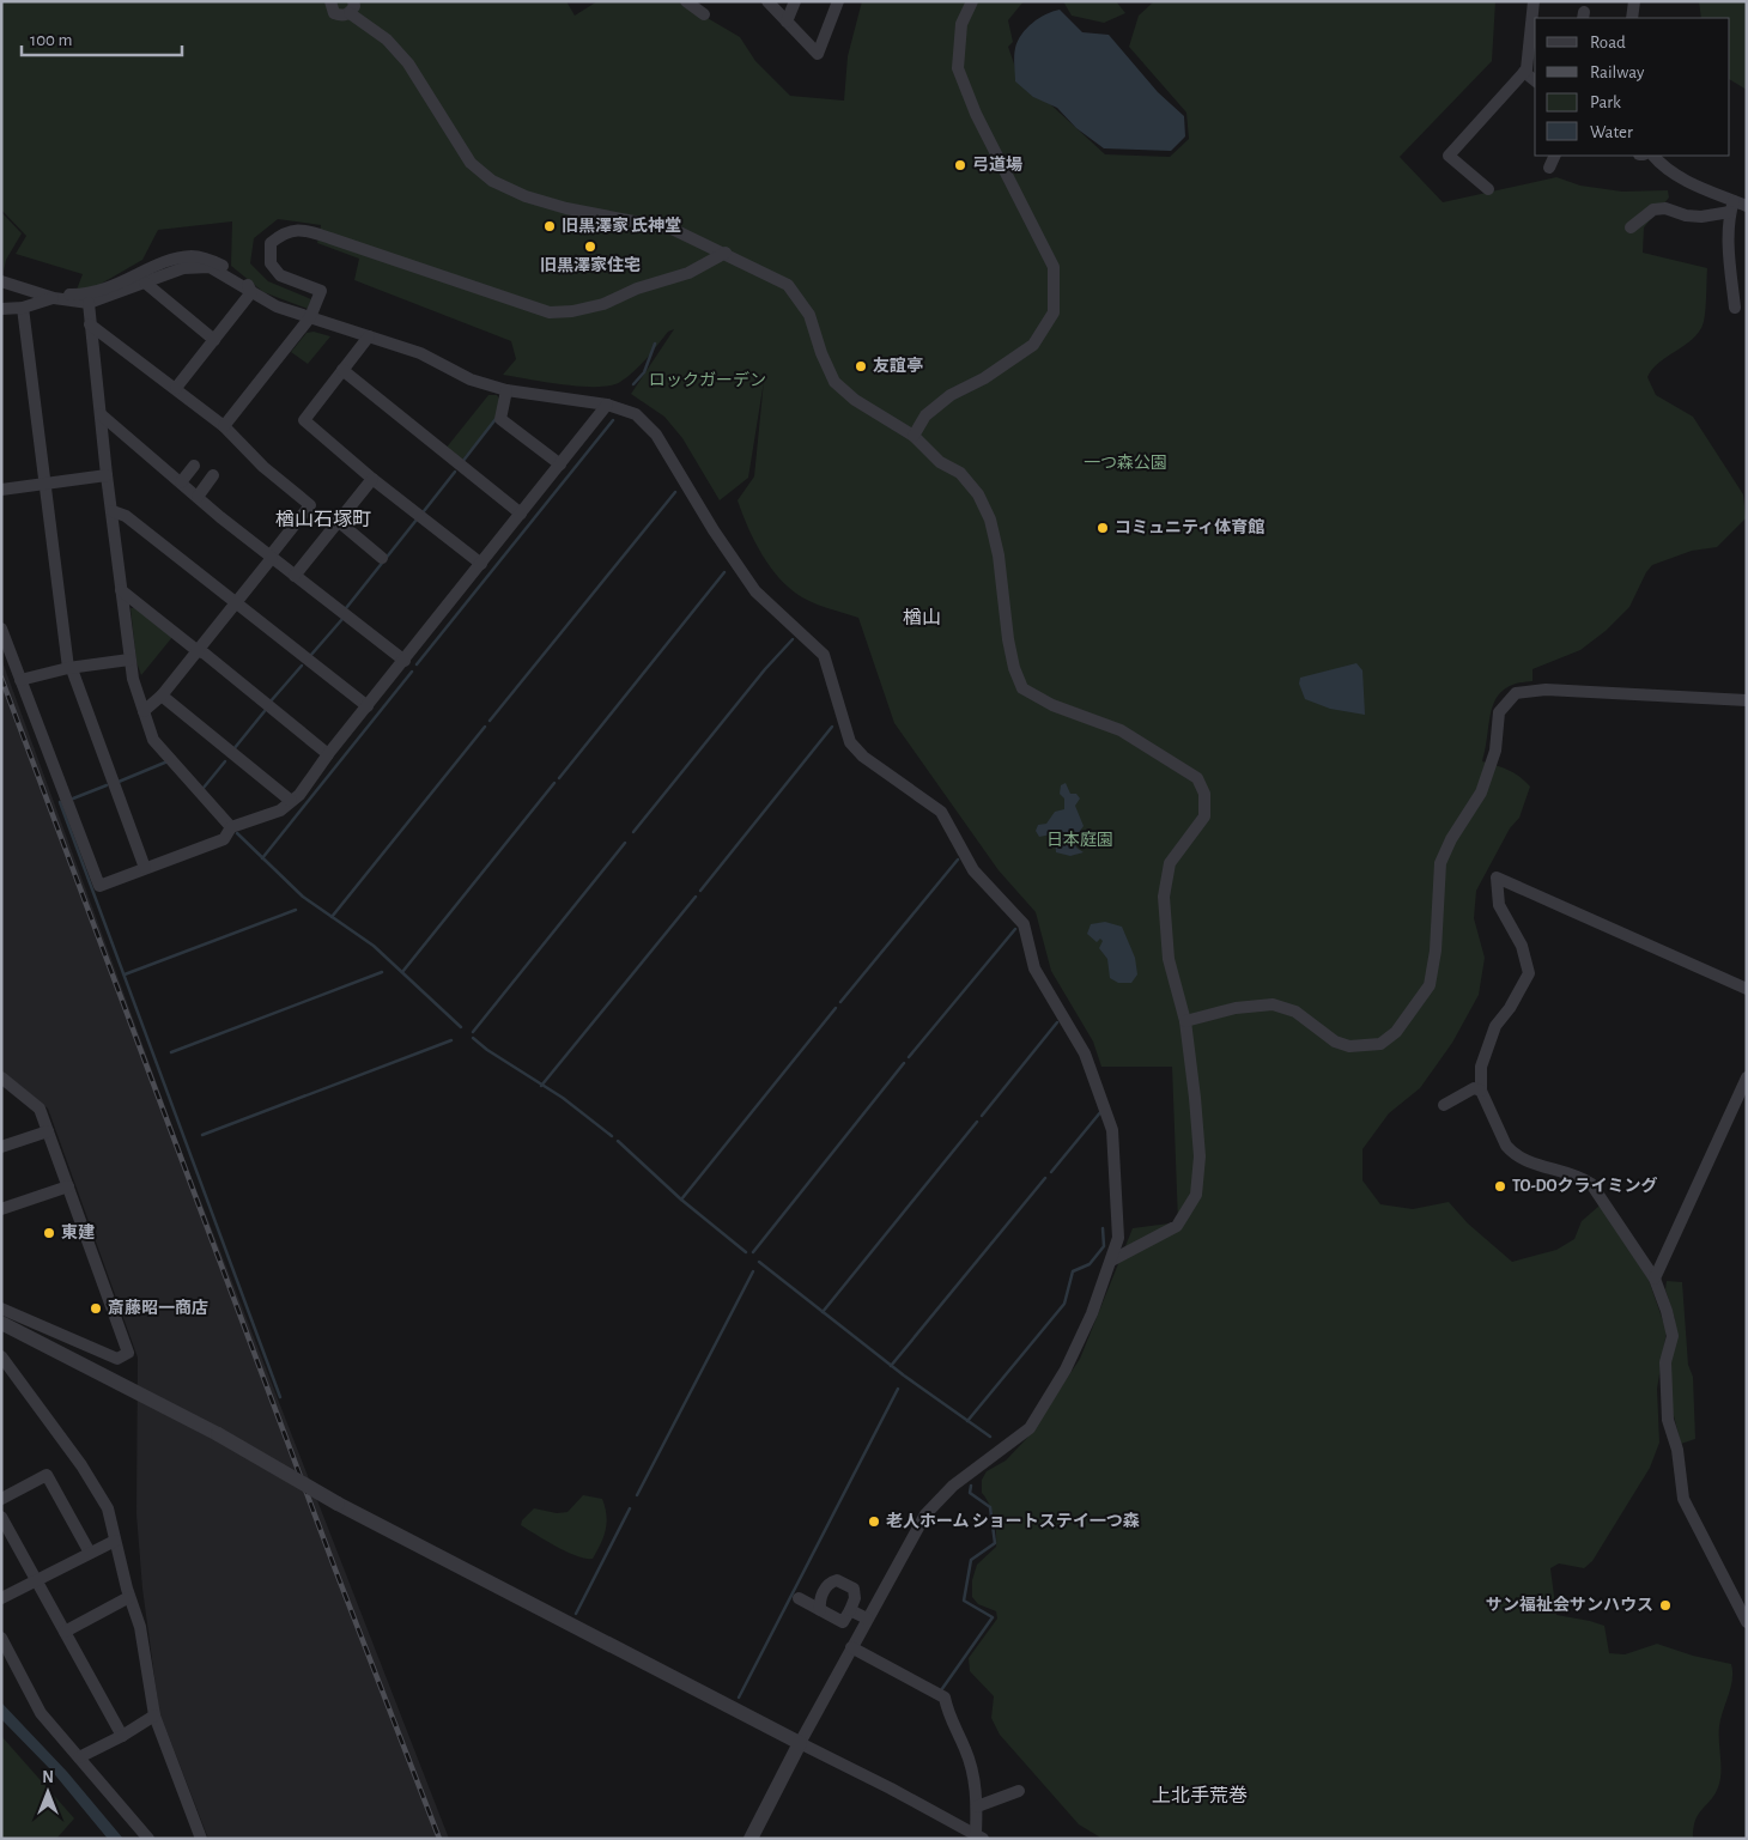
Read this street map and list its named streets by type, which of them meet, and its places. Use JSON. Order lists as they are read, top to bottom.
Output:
{
  "districts": ["楢山石塚町", "楢山", "上北手荒巻"],
  "parks": ["ロックガーデン", "一つ森公園", "日本庭園"],
  "places": [
    "弓道場",
    "旧黒澤家 氏神堂",
    "旧黒澤家住宅",
    "友誼亭",
    "コミュニティ体育館",
    "TO-DOクライミング",
    "東建",
    "斎藤昭一商店",
    "老人ホーム ショートステイ一つ森",
    "サン福祉会サンハウス"
  ],
  "legend": [
    "Road",
    "Railway",
    "Park",
    "Water"
  ],
  "scale_bar": "100 m",
  "north": "top"
}
